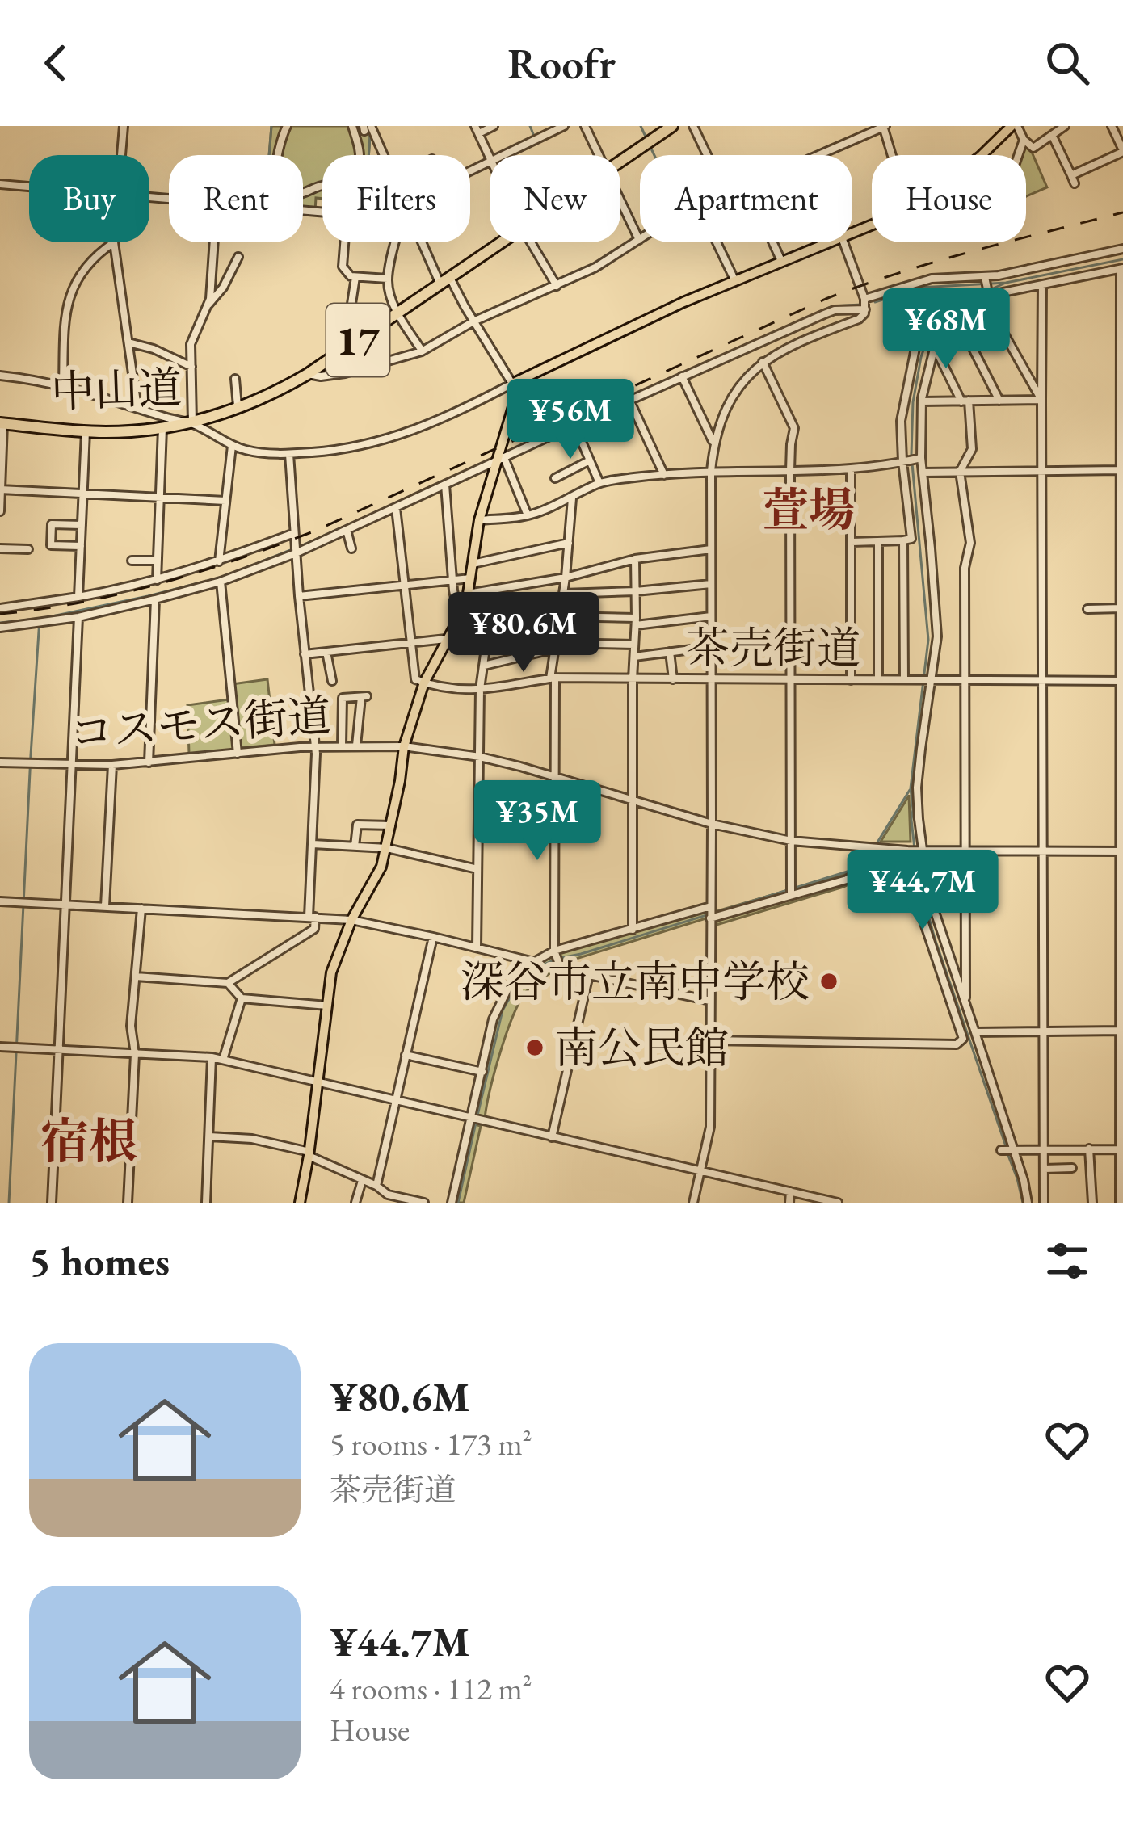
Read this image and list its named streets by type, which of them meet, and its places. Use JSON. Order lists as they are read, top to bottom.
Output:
{
  "streets": {
    "highway": ["17", "中山道"],
    "street": ["茶売街道", "コスモス街道"]
  },
  "districts": ["萱場", "宿根"],
  "places": ["深谷市立南中学校", "南公民館"],
  "page": {
    "header": "Roofr",
    "chip": [
      "Buy",
      "Rent",
      "Filters",
      "New",
      "Apartment",
      "House"
    ],
    "price": [
      "¥68M",
      "¥56M",
      "¥80.6M",
      "¥35M",
      "¥44.7M"
    ],
    "heading": "5 homes",
    "list": [
      {
        "name": "¥80.6M",
        "note": "5 rooms · 173 m² · 茶売街道"
      },
      {
        "name": "¥44.7M",
        "note": "4 rooms · 112 m² · House"
      }
    ]
  }
}
